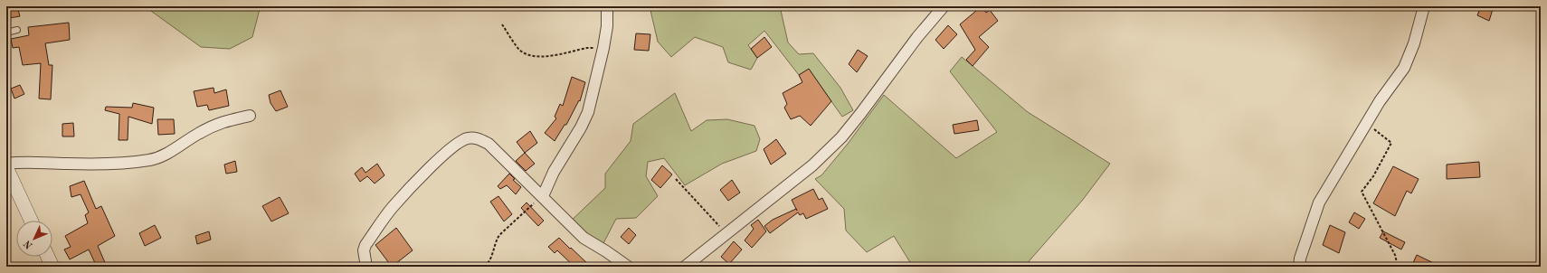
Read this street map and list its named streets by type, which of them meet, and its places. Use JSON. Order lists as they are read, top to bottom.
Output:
{
  "north": "bottom left"
}
